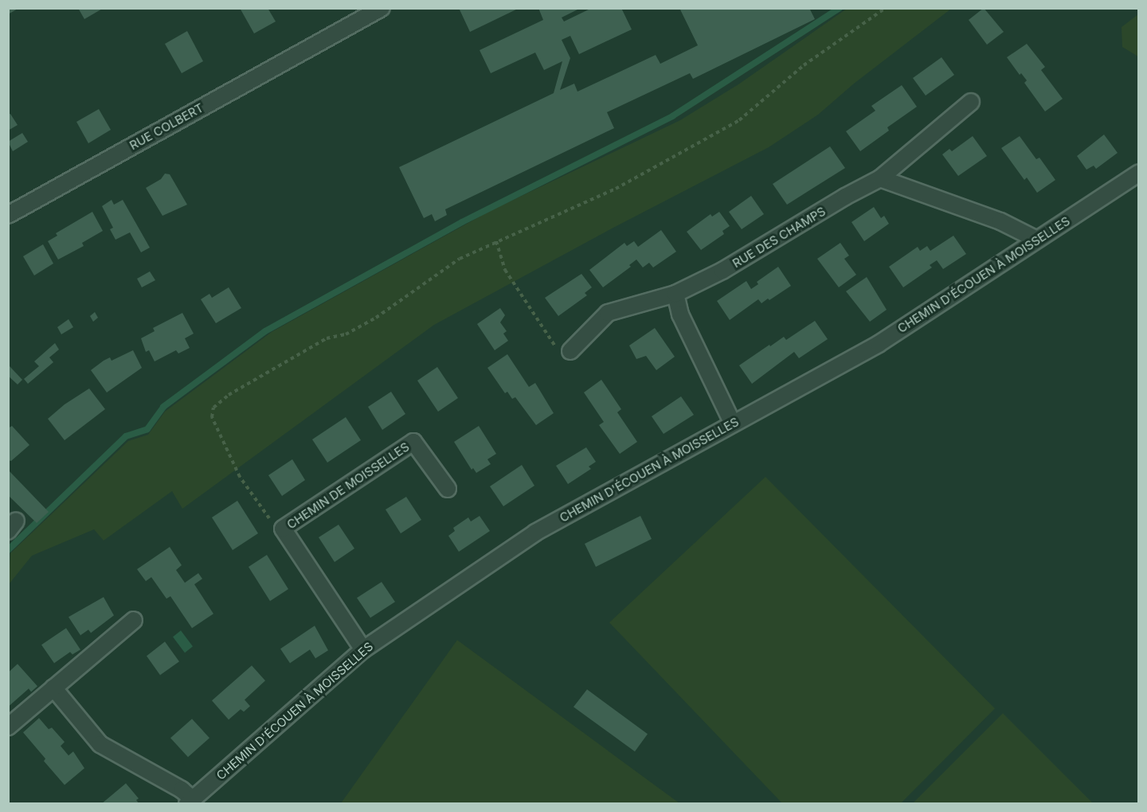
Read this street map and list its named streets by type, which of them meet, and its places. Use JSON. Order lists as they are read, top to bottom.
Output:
{
  "streets": {
    "street": [
      "RUE COLBERT",
      "RUE DES CHAMPS",
      "CHEMIN D'ÉCOUEN À MOISSELLES",
      "CHEMIN DE MOISSELLES"
    ]
  },
  "crossings": [
    ["CHEMIN D'ÉCOUEN À MOISSELLES", "CHEMIN DE MOISSELLES"]
  ]
}
